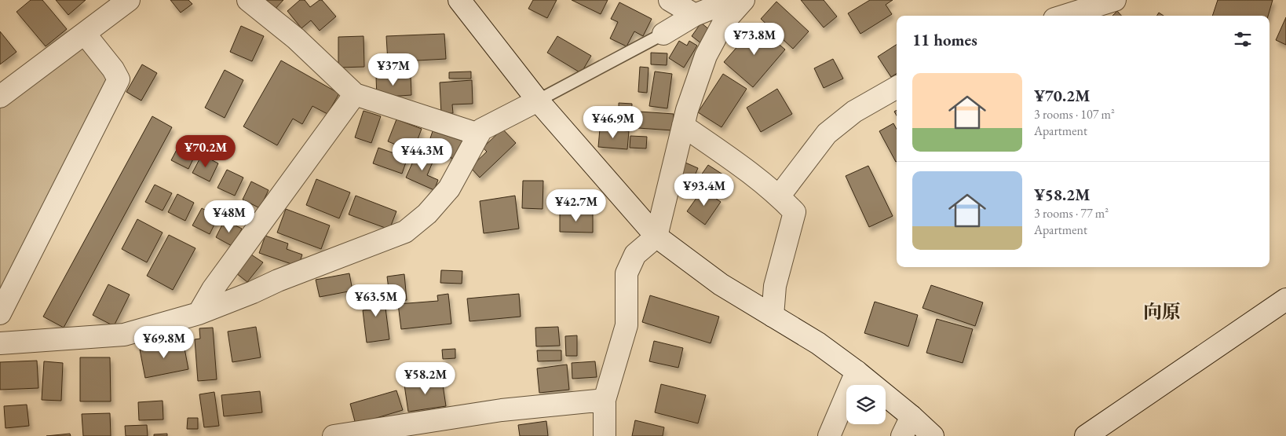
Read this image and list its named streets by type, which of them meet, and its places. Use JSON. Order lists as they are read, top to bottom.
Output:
{
  "districts": ["向原"],
  "page": {
    "heading": "11 homes",
    "price": [
      "¥73.8M",
      "¥37M",
      "¥46.9M",
      "¥70.2M",
      "¥44.3M",
      "¥93.4M",
      "¥42.7M",
      "¥48M",
      "¥63.5M",
      "¥69.8M",
      "¥58.2M"
    ],
    "list": [
      {
        "name": "¥70.2M",
        "note": "3 rooms · 107 m² · Apartment"
      },
      {
        "name": "¥58.2M",
        "note": "3 rooms · 77 m² · Apartment"
      }
    ]
  }
}
